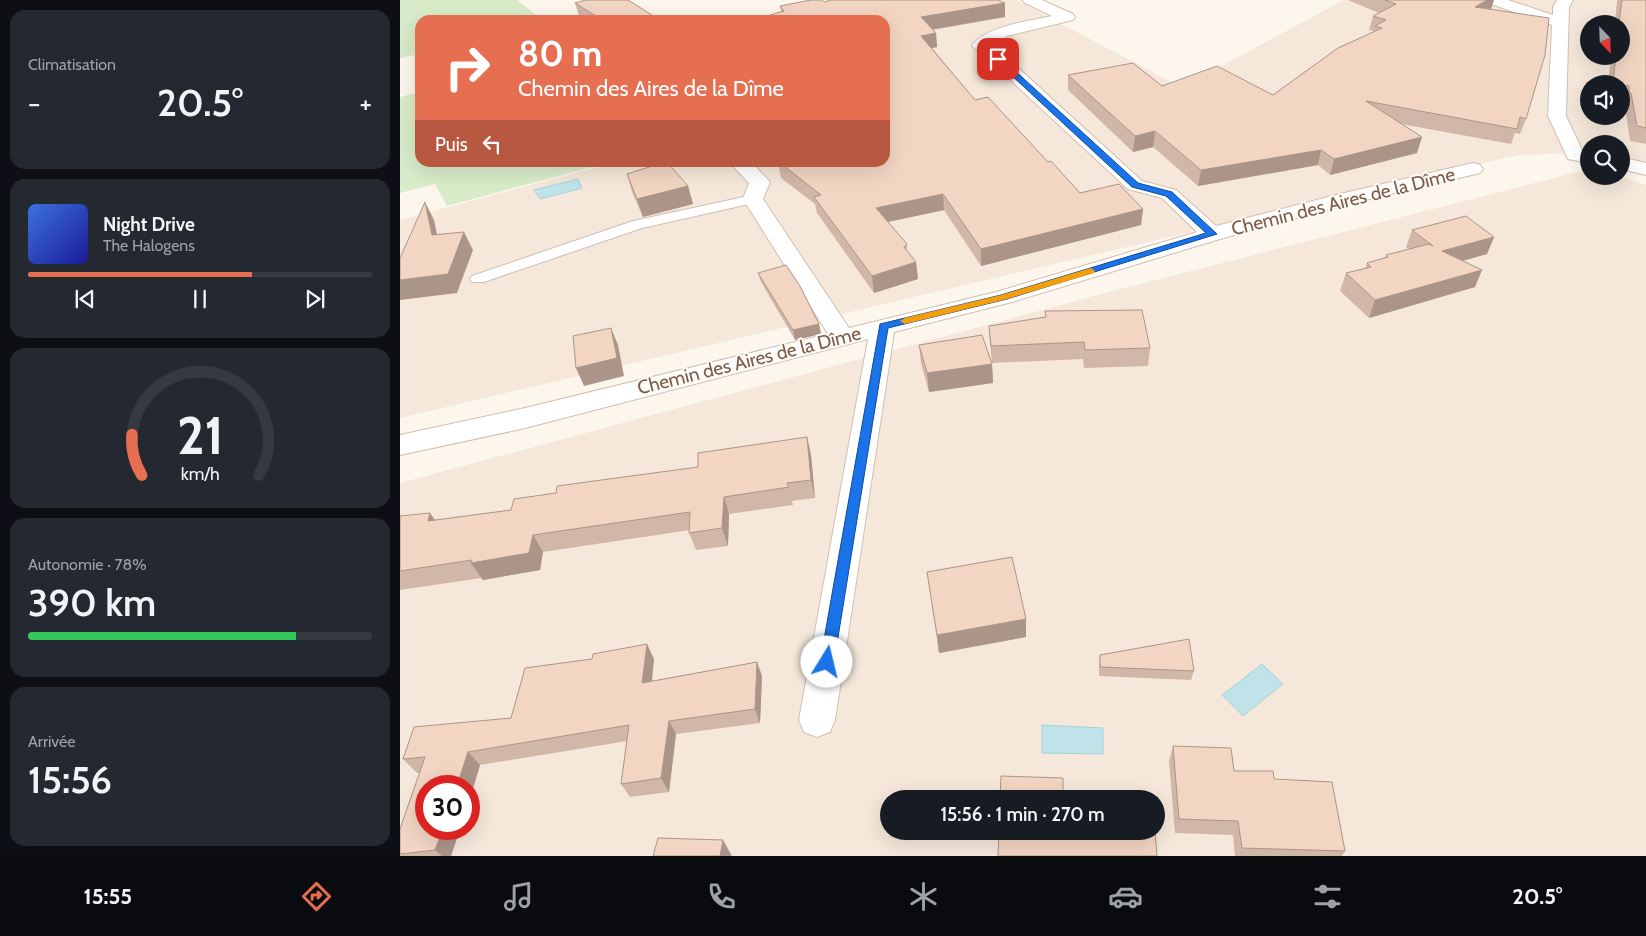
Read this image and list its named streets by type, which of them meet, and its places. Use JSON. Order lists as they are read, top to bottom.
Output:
{
  "streets": {
    "street": ["Chemin des Aires de la Dîme"]
  },
  "north": "bottom right",
  "page": {
    "tile": [
      "Climatisation",
      ["Autonomie · 78%", "390 km"],
      ["Arrivée", "15:56"]
    ],
    "turn": ["80 m", "Chemin des Aires de la Dîme"],
    "heat": ["−", "20.5°", "+"],
    "then": "Puis",
    "song": ["Night Drive", "The Halogens"],
    "limit": "30",
    "trip": "15:56 · 1 min · 270 m",
    "tabs": ["15:55", "20.5°"],
    "gauge": ["21", "km/h"]
  }
}
